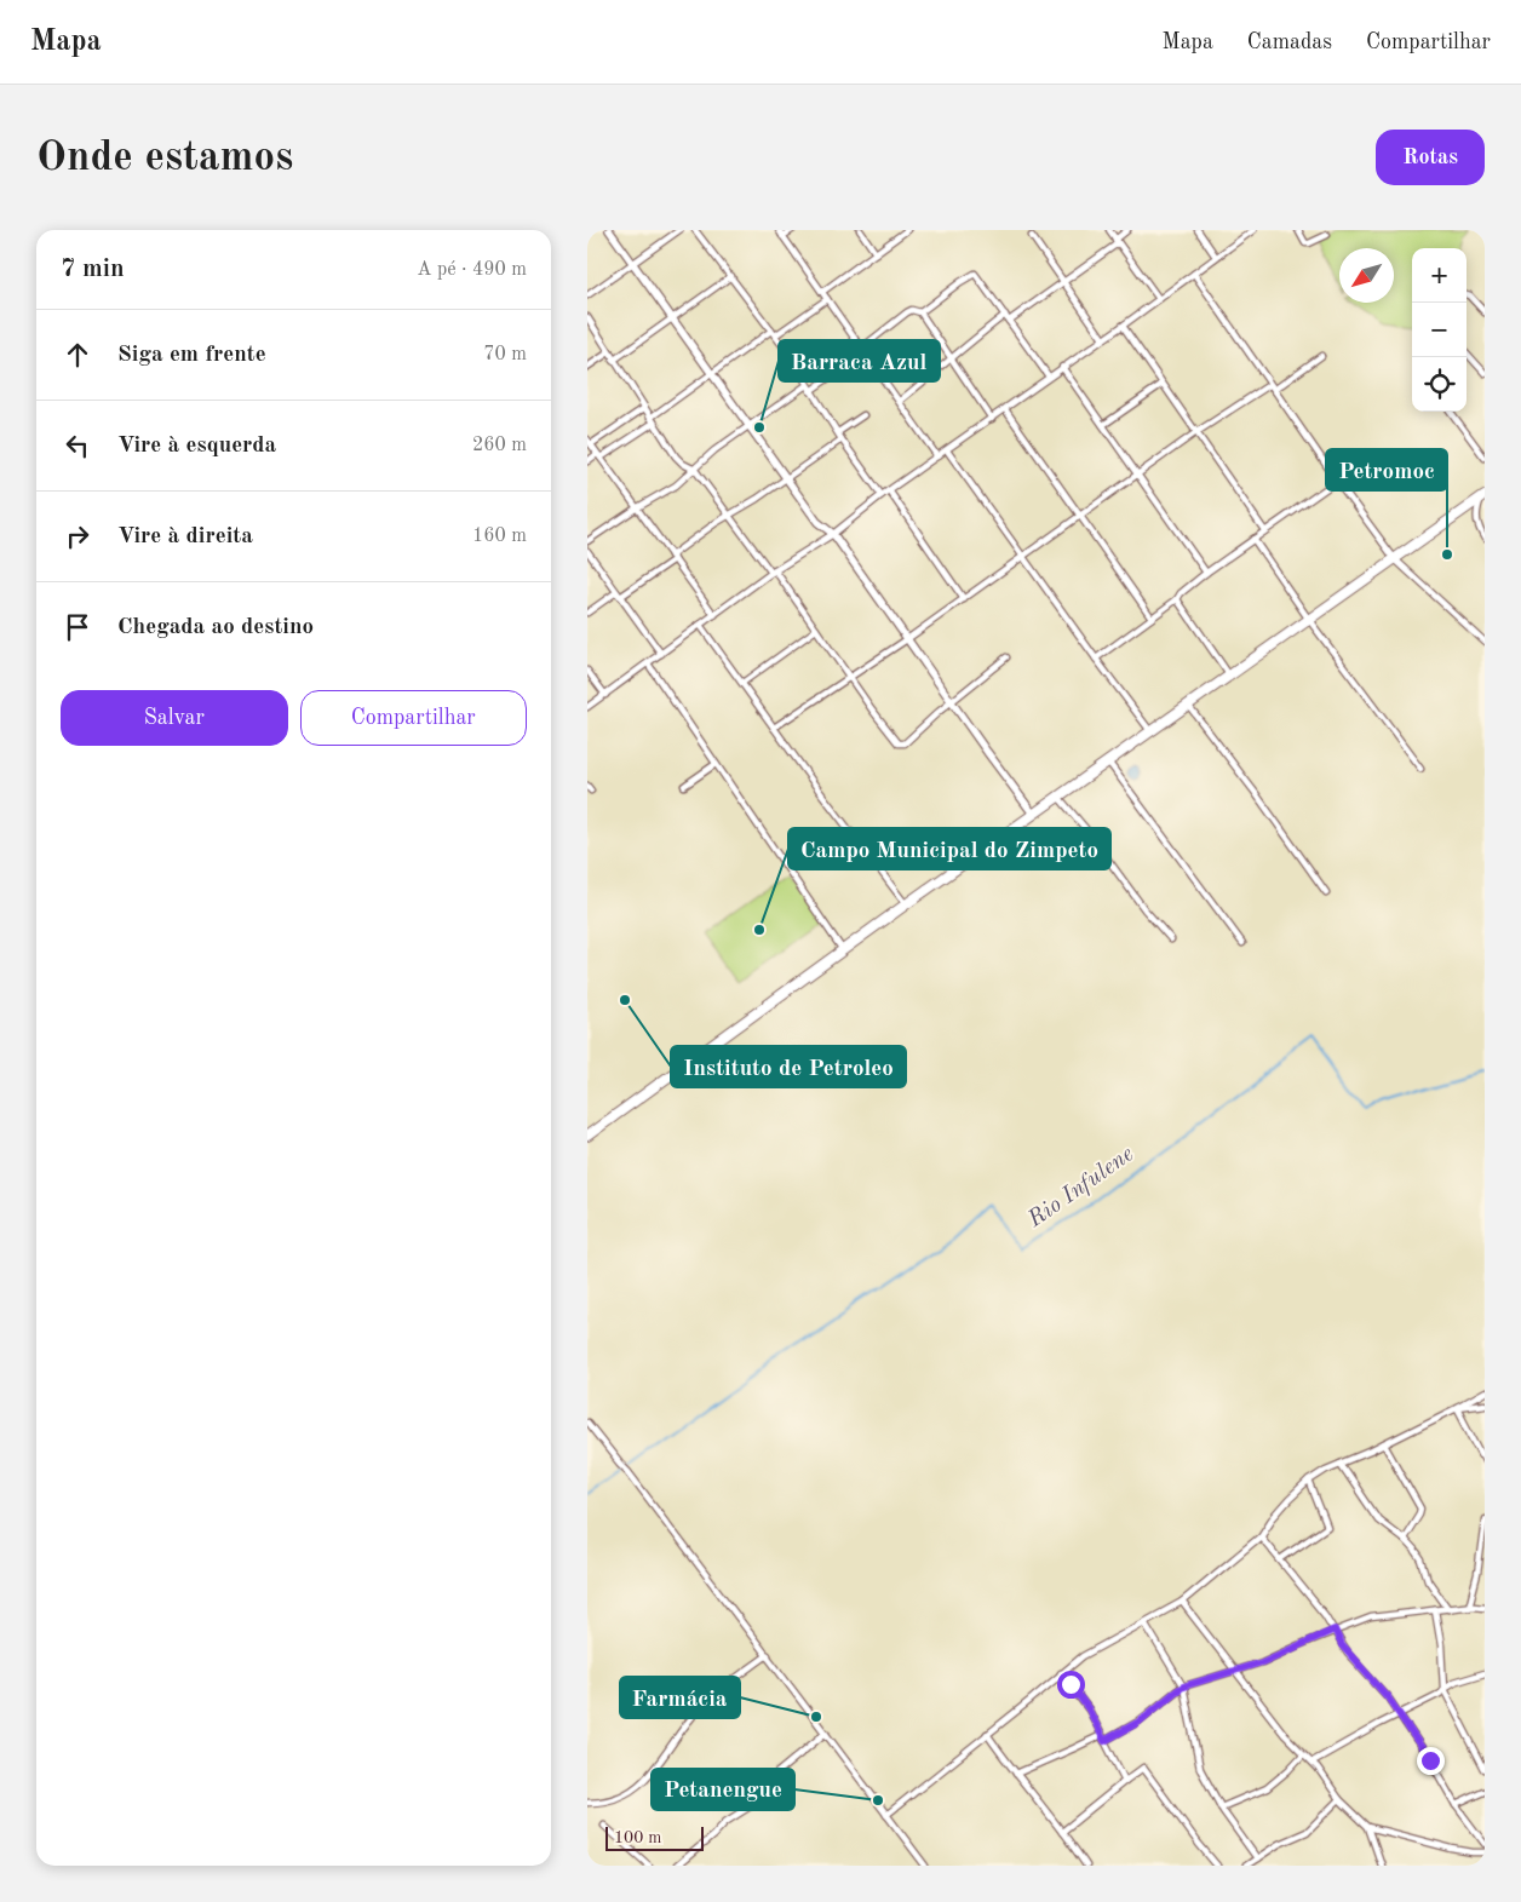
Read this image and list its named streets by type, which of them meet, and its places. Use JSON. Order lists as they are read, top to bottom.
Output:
{
  "water": ["Rio Infulene"],
  "places": [
    "Barraca Azul",
    "Petromoc",
    "Campo Municipal do Zimpeto",
    "Instituto de Petroleo",
    "Farmácia",
    "Petanengue"
  ],
  "scale_bar": "100 m",
  "north": "bottom left",
  "page": {
    "header": "Mapa",
    "nav": ["Mapa", "Camadas", "Compartilhar"],
    "buttons": [
      "Rotas",
      ["Salvar", "Compartilhar"]
    ],
    "title": "Onde estamos",
    "heading": ["7 min", "A pé · 490 m"],
    "map_buttons": ["+", "−"],
    "list": [
      ["Siga em frente", "70 m"],
      ["Vire à esquerda", "260 m"],
      ["Vire à direita", "160 m"],
      "Chegada ao destino"
    ],
    "scale": "100 m"
  }
}
